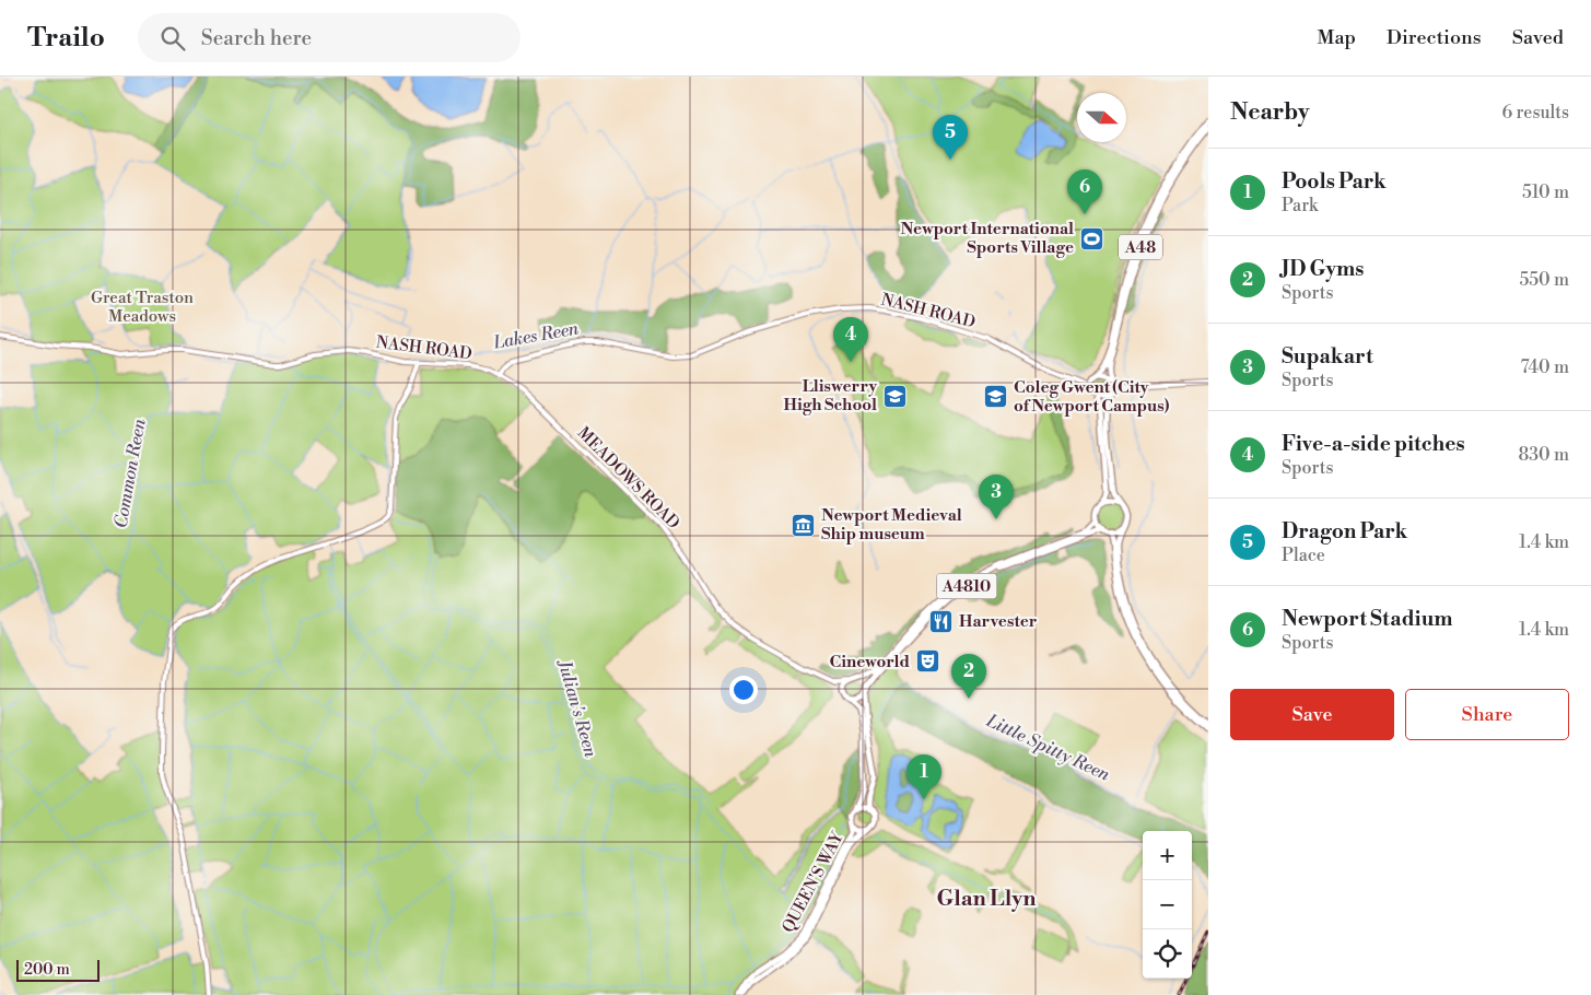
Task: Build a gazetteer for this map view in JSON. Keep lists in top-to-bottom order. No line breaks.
{"streets":{"main road":["A48","A4810","QUEEN'S WAY"],"street":["NASH ROAD","MEADOWS ROAD"]},"crossings":[["A48","NASH ROAD"],["A48","A4810"],["NASH ROAD","MEADOWS ROAD"],["MEADOWS ROAD","A4810"],["MEADOWS ROAD","QUEEN'S WAY"],["A4810","QUEEN'S WAY"]],"districts":["Glan Llyn"],"water":["Lakes Reen","Common Reen","Julian's Reen","Little Spitty Reen"],"parks":["Great Traston Meadows"],"places":{"sports":["Newport International Sports Village"],"school or university":["Lliswerry High School","Coleg Gwent (City of Newport Campus)"],"museum":["Newport Medieval Ship museum"],"restaurant":["Harvester"],"theatre":["Cineworld"]},"scale_bar":"200 m","north":"right","page":{"header":"Trailo","search":"Search here","nav":["Map","Directions","Saved"],"heading":["Nearby","6 results"],"pins":["5","6","4","3","2","1"],"list":[{"mark":"1","name":"Pools Park","note":"Park","value":"510 m"},{"mark":"2","name":"JD Gyms","note":"Sports","value":"550 m"},{"mark":"3","name":"Supakart","note":"Sports","value":"740 m"},{"mark":"4","name":"Five-a-side pitches","note":"Sports","value":"830 m"},{"mark":"5","name":"Dragon Park","note":"Place","value":"1.4 km"},{"mark":"6","name":"Newport Stadium","note":"Sports","value":"1.4 km"}],"buttons":["Save","Share"],"map_buttons":["+","−"],"scale":"200 m"}}
